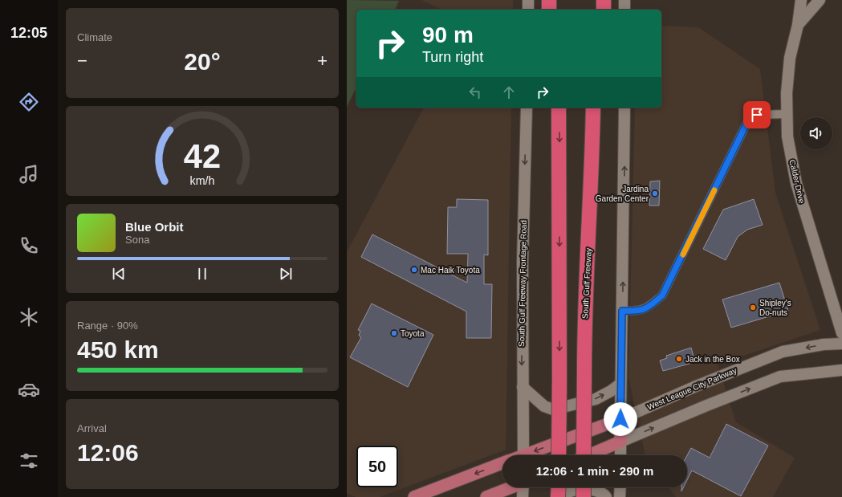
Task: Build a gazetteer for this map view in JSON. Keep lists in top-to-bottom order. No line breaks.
{"streets":{"highway":["South Gulf Freeway"],"main road":["Calder Drive","South Gulf Freeway Frontage Road","West League City Parkway"]},"places":["Jardina Garden Center","Mac Haik Toyota","Shipley's Do-nuts","Toyota","Jack in the Box"],"page":{"tabs":"12:05","tile":["Climate",["Range · 90%","450 km"],["Arrival","12:06"]],"turn":["90 m","Turn right"],"heat":["−","20°","+"],"song":["Blue Orbit","Sona"],"limit":"50","trip":"12:06 · 1 min · 290 m","gauge":["42","km/h"]}}
